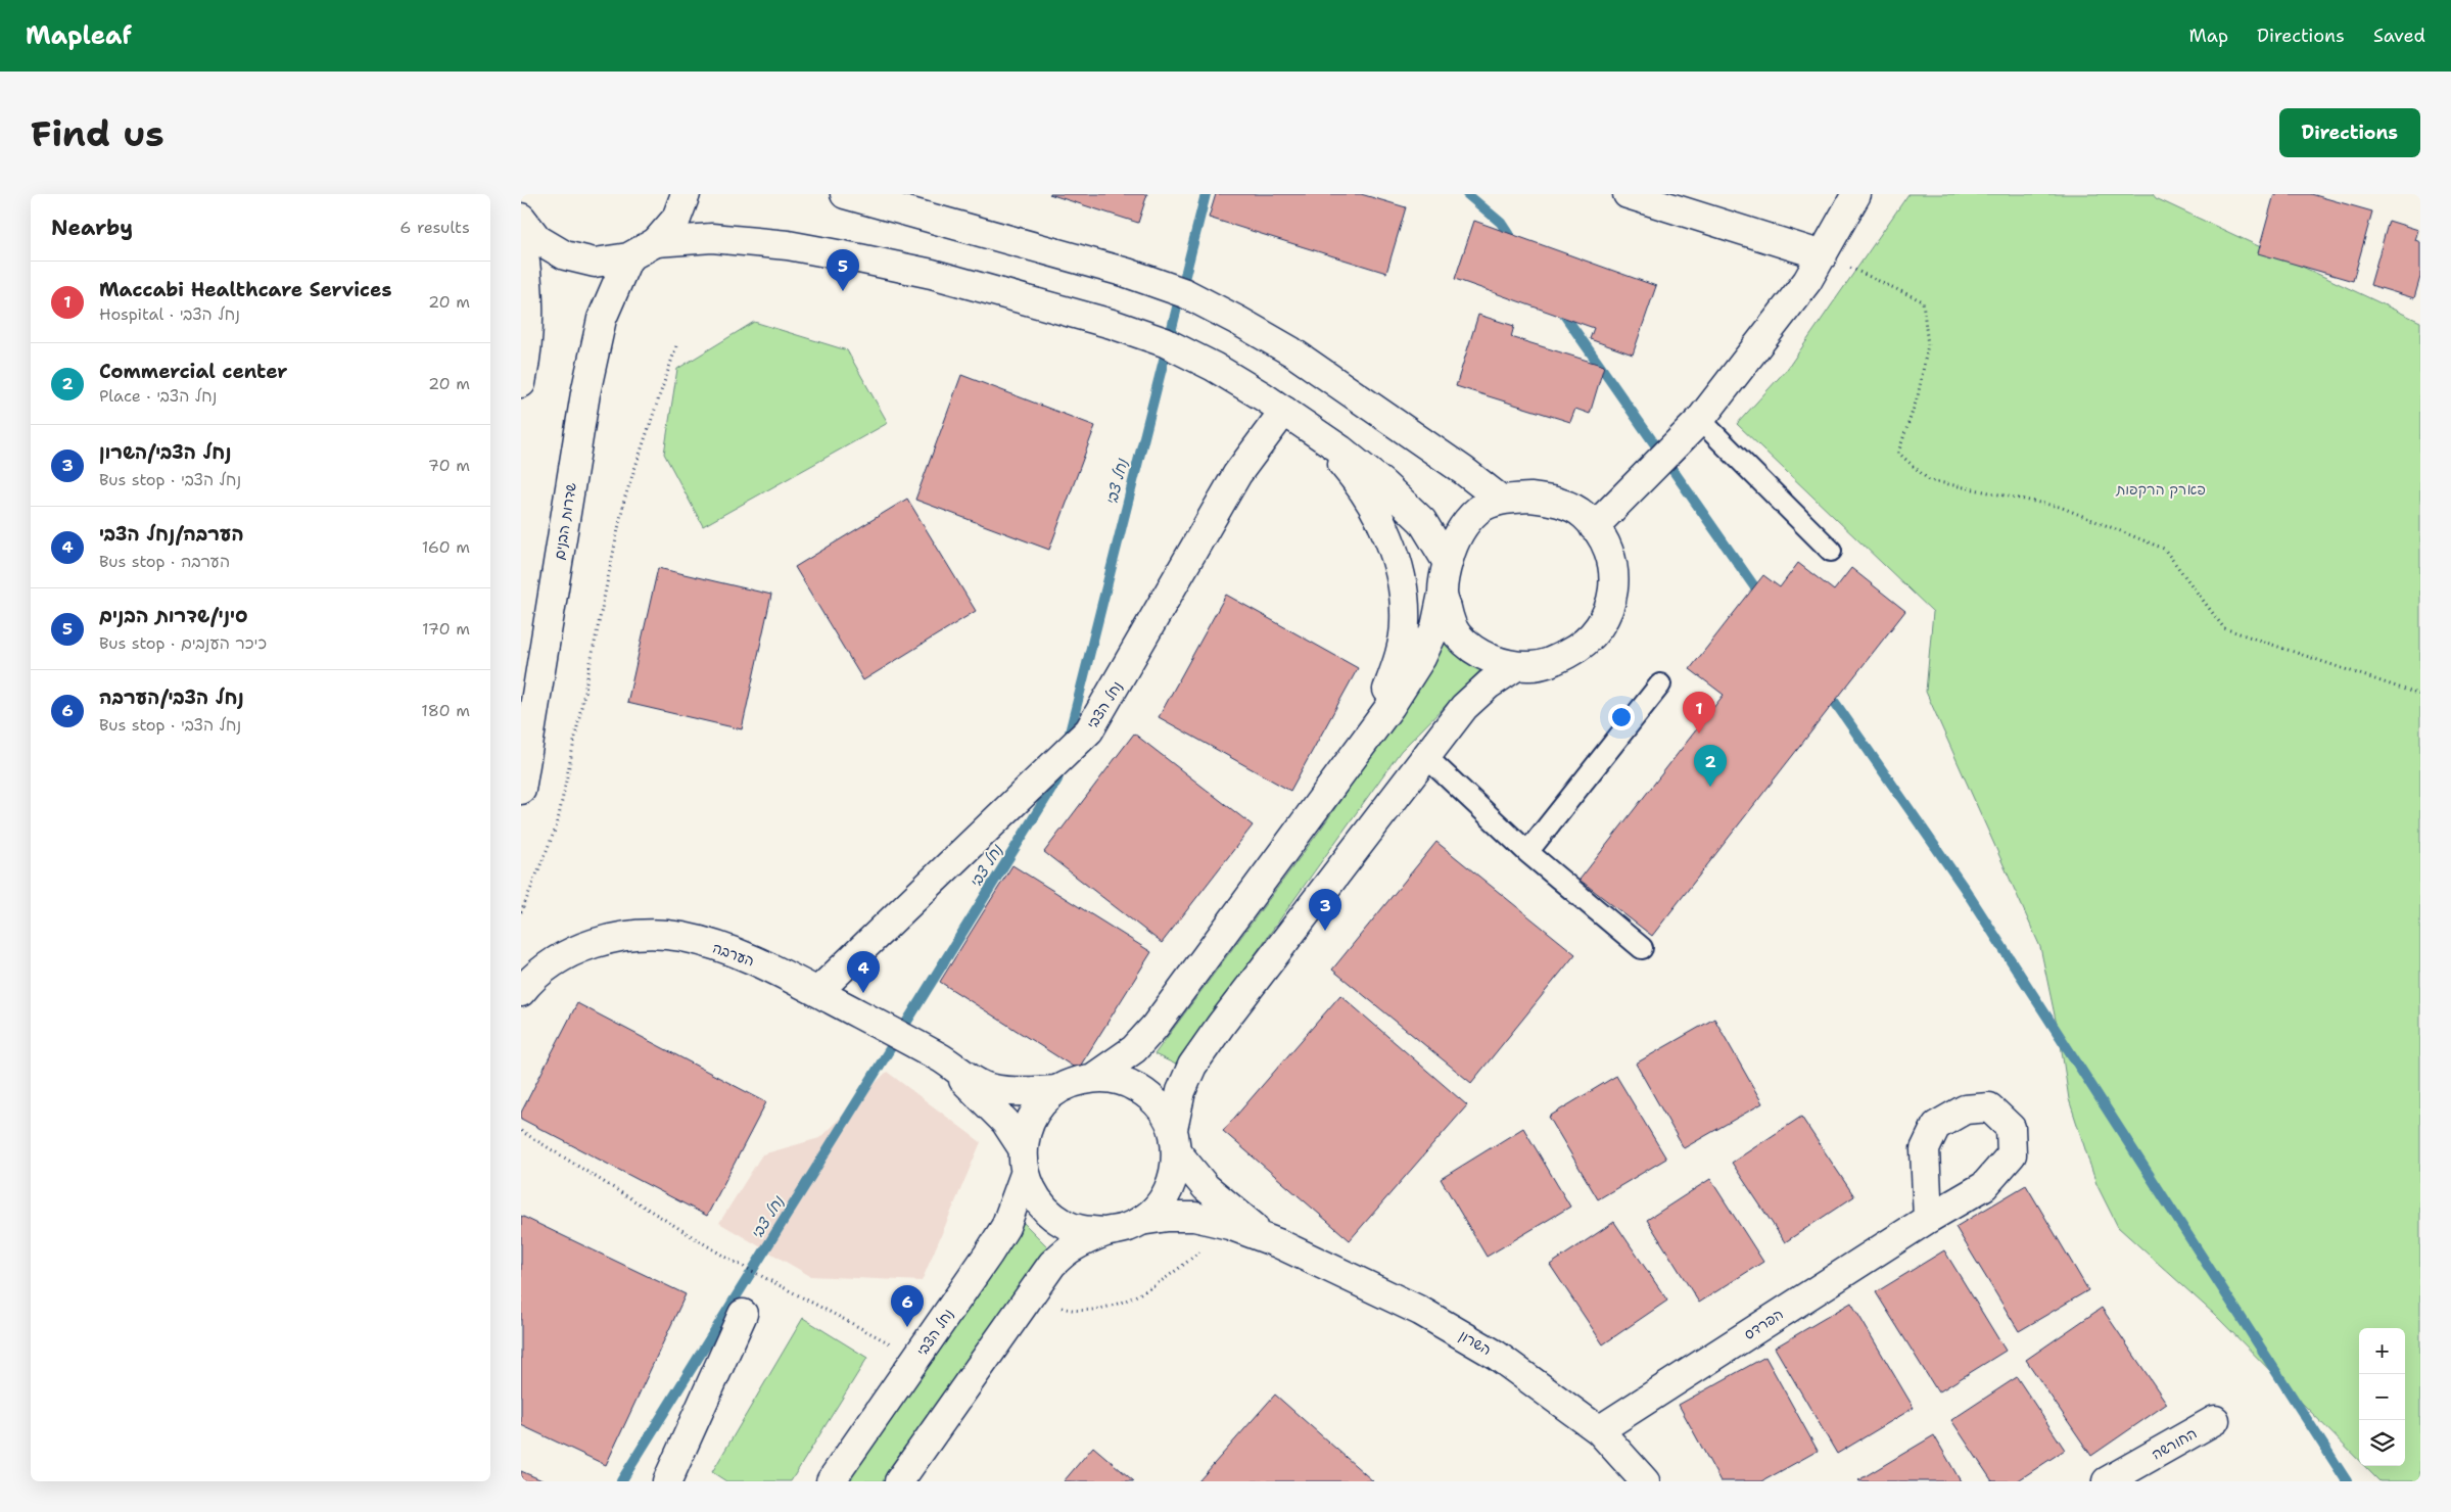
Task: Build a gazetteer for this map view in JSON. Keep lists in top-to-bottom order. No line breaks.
{"streets":{"street":["שדרות הבנים","נחל הצבי","הערבה","הפרדס","השרון","החורשה"]},"crossings":[["נחל הצבי","הערבה"],["נחל הצבי","השרון"],["הערבה","השרון"],["הפרדס","השרון"]],"water":["נחל צבי"],"parks":["פארק הרקפות"],"page":{"header":"Mapleaf","nav":["Map","Directions","Saved"],"buttons":"Directions","title":"Find us","heading":["Nearby","6 results"],"pins":["5","1","2","3","4","6"],"list":[{"mark":"1","name":"Maccabi Healthcare Services","note":"Hospital · נחל הצבי","value":"20 m"},{"mark":"2","name":"Commercial center","note":"Place · נחל הצבי","value":"20 m"},{"mark":"3","name":"נחל הצבי/השרון","note":"Bus stop · נחל הצבי","value":"70 m"},{"mark":"4","name":"הערבה/נחל הצבי","note":"Bus stop · הערבה","value":"160 m"},{"mark":"5","name":"סיני/שדרות הבנים","note":"Bus stop · כיכר הענבים","value":"170 m"},{"mark":"6","name":"נחל הצבי/הערבה","note":"Bus stop · נחל הצבי","value":"180 m"}],"map_buttons":["+","−"]}}
